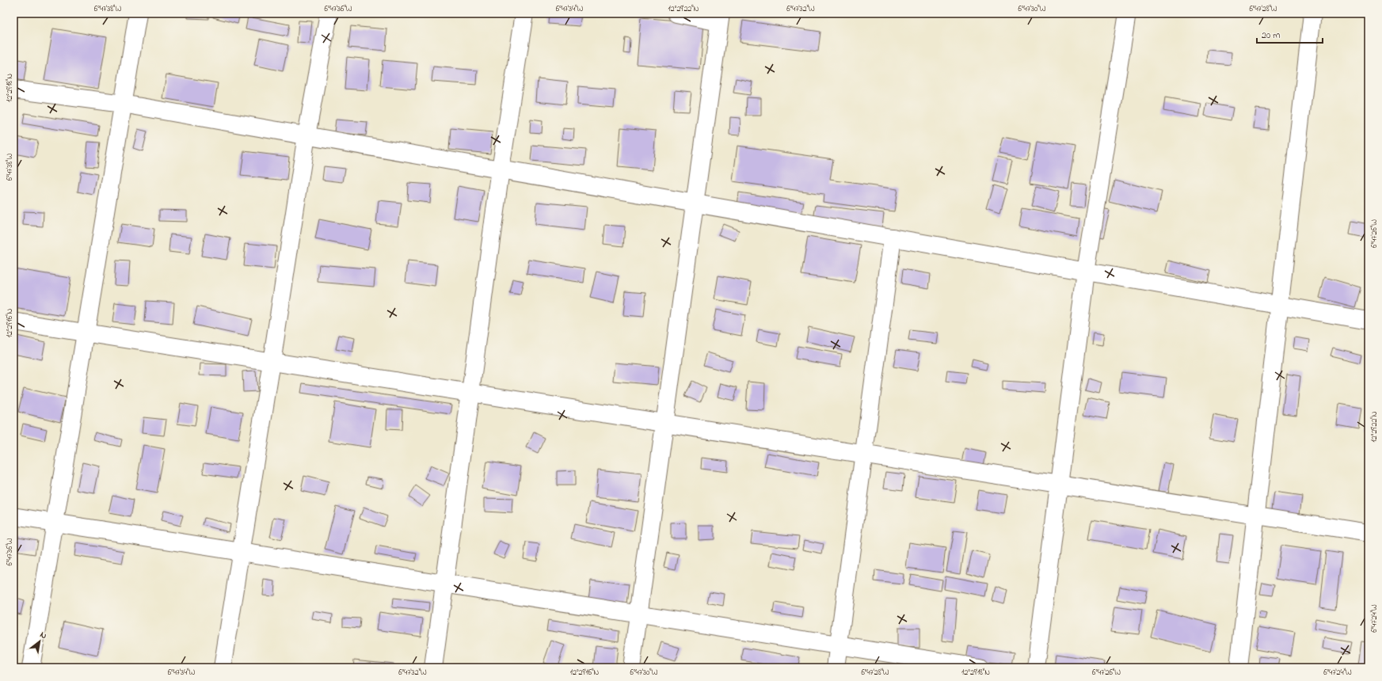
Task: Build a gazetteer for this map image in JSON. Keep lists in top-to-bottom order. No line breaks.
{"scale_bar":"20 m","north":"top right","coordinates":["6°47'38\"W","6°47'36\"W","6°47'34\"W","12°29'22\"N","6°47'32\"W","6°47'30\"W","6°47'28\"W","12°29'18\"N","6°47'26\"W","12°29'16\"N","6°47'24\"W"]}
